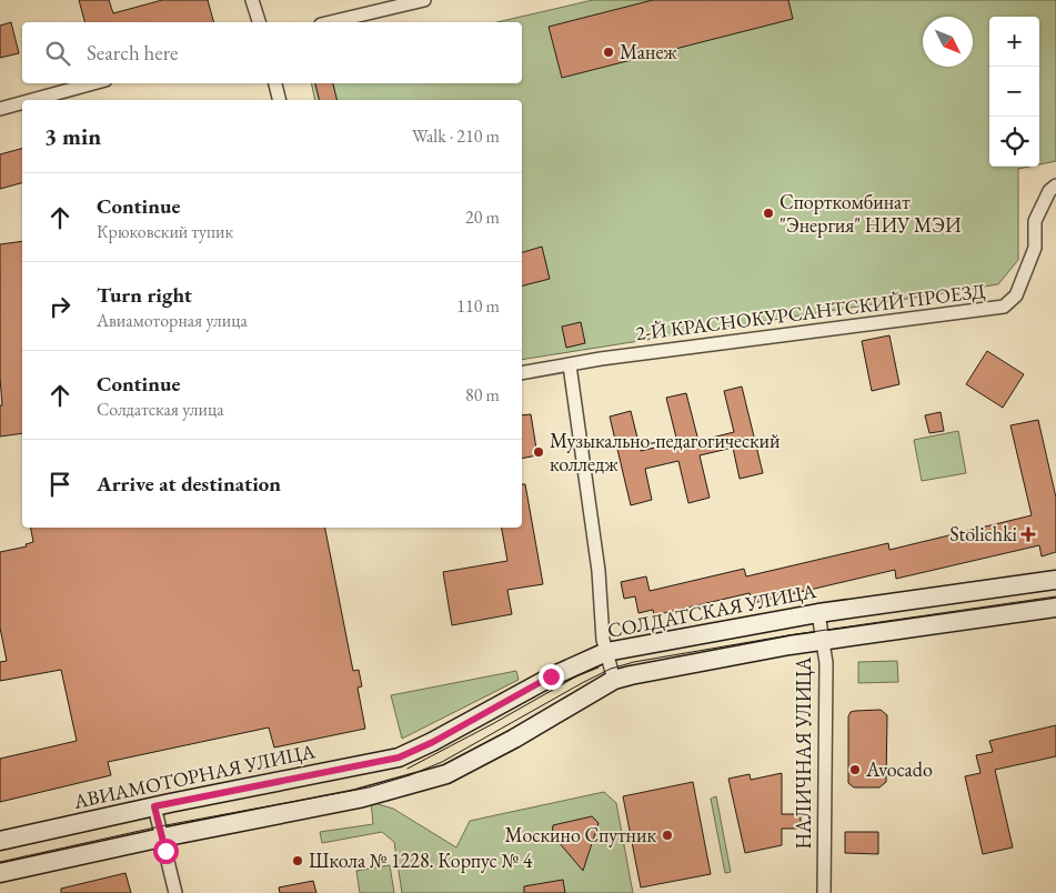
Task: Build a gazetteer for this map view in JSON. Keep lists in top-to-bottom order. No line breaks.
{"streets":{"main road":["СОЛДАТСКАЯ УЛИЦА","АВИАМОТОРНАЯ УЛИЦА"],"street":["2-Й КРАСНОКУРСАНТСКИЙ ПРОЕЗД","НАЛИЧНАЯ УЛИЦА"]},"crossings":[["СОЛДАТСКАЯ УЛИЦА","НАЛИЧНАЯ УЛИЦА"],["СОЛДАТСКАЯ УЛИЦА","АВИАМОТОРНАЯ УЛИЦА"]],"places":{"other":["Манеж","Спорткомбинат \"Энергия\" НИУ МЭИ","Музыкально-педагогический колледж","Avocado","Москино Спутник","Школа № 1228. Корпус № 4"],"health":["Stolichki"]},"north":"bottom right","page":{"map_buttons":["+","−"],"search":"Search here","heading":["3 min","Walk · 210 m"],"list":[["Continue","Крюковский тупик","20 m"],["Turn right","Авиамоторная улица","110 m"],["Continue","Солдатская улица","80 m"],"Arrive at destination"]}}
